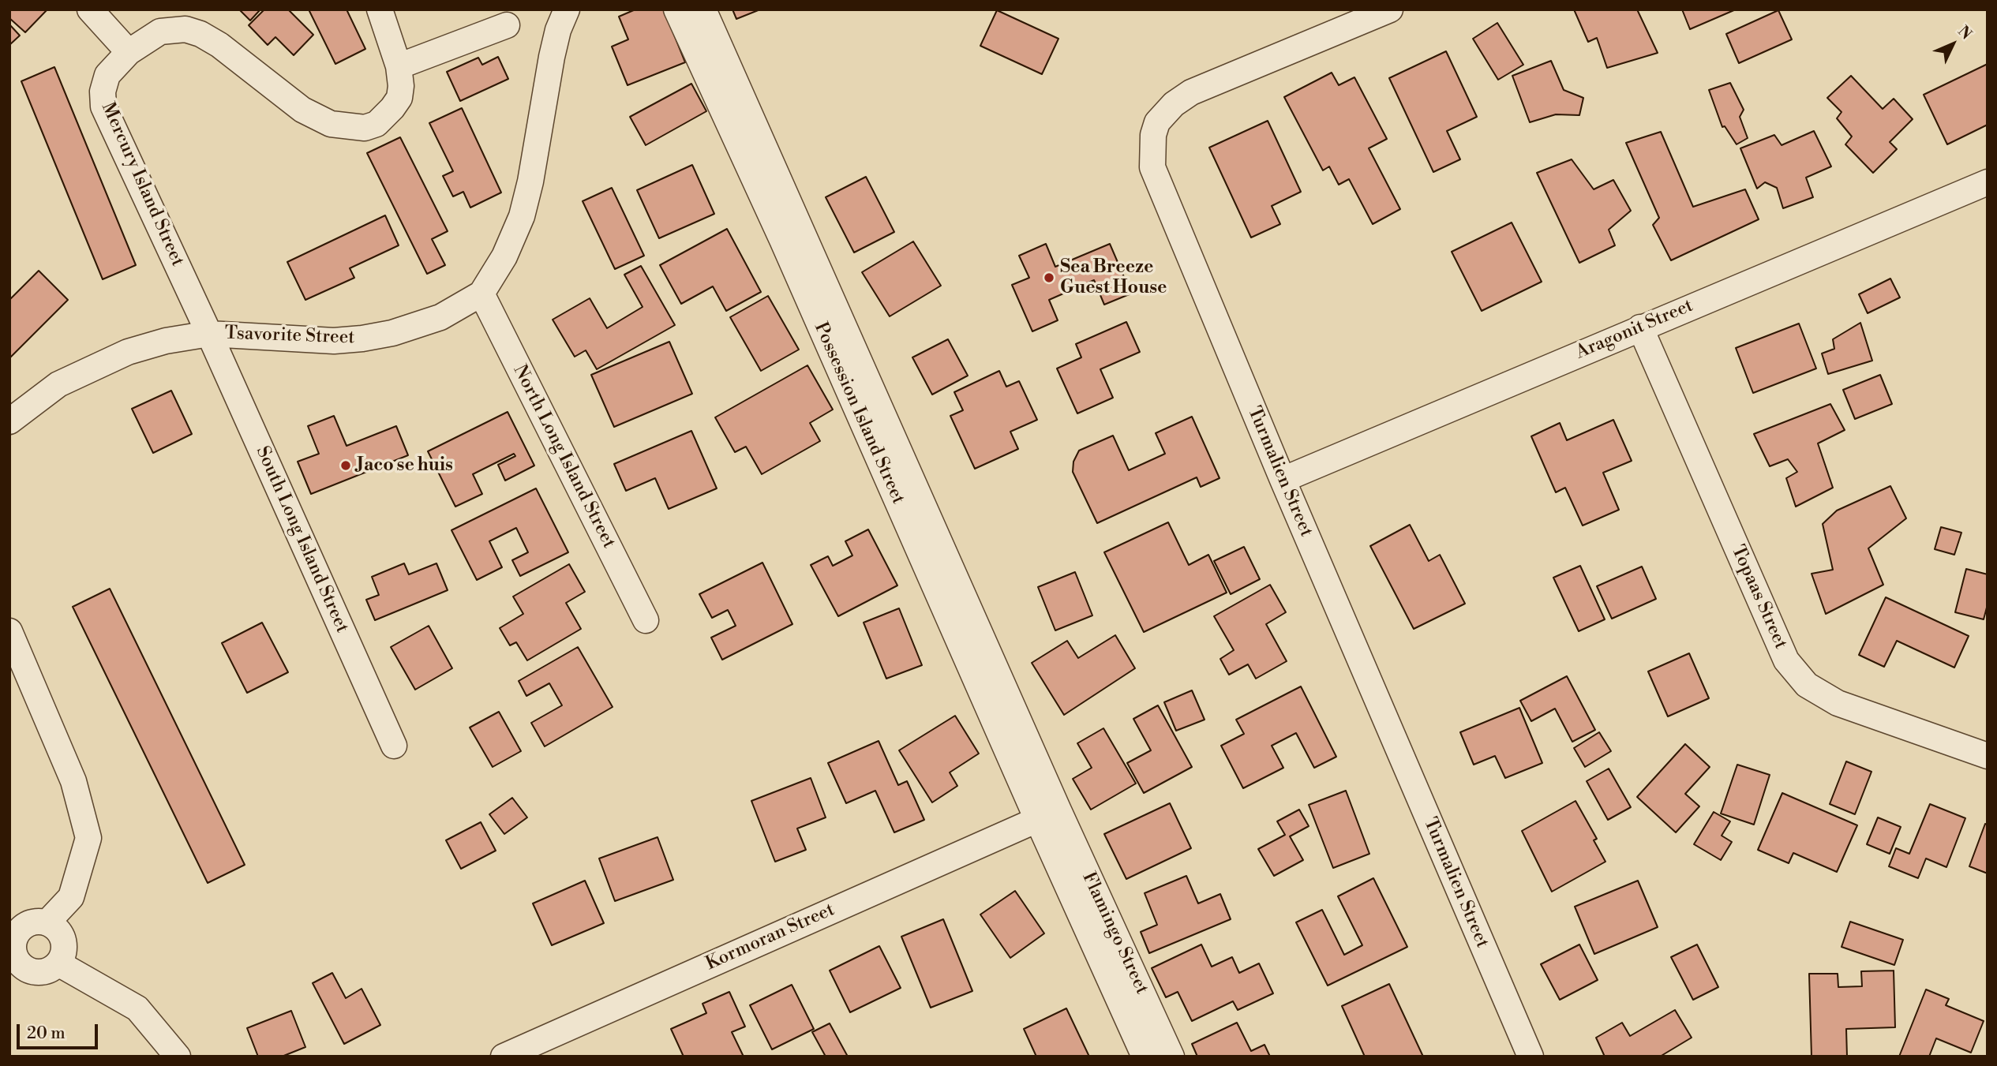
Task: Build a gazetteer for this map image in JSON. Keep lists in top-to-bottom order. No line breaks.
{"streets":{"street":["Mercury Island Street","Aragonit Street","Tsavorite Street","Possession Island Street","North Long Island Street","Turmalien Street","South Long Island Street","Topaas Street","Flamingo Street","Kormoran Street"]},"crossings":[["Mercury Island Street","Tsavorite Street"],["Mercury Island Street","South Long Island Street"],["Aragonit Street","Turmalien Street"],["Aragonit Street","Topaas Street"],["Tsavorite Street","North Long Island Street"],["Tsavorite Street","South Long Island Street"],["Possession Island Street","Flamingo Street"],["Possession Island Street","Kormoran Street"],["Flamingo Street","Kormoran Street"]],"places":["Sea Breeze Guest House","Jaco se huis"],"scale_bar":"20 m","north":"top right"}
